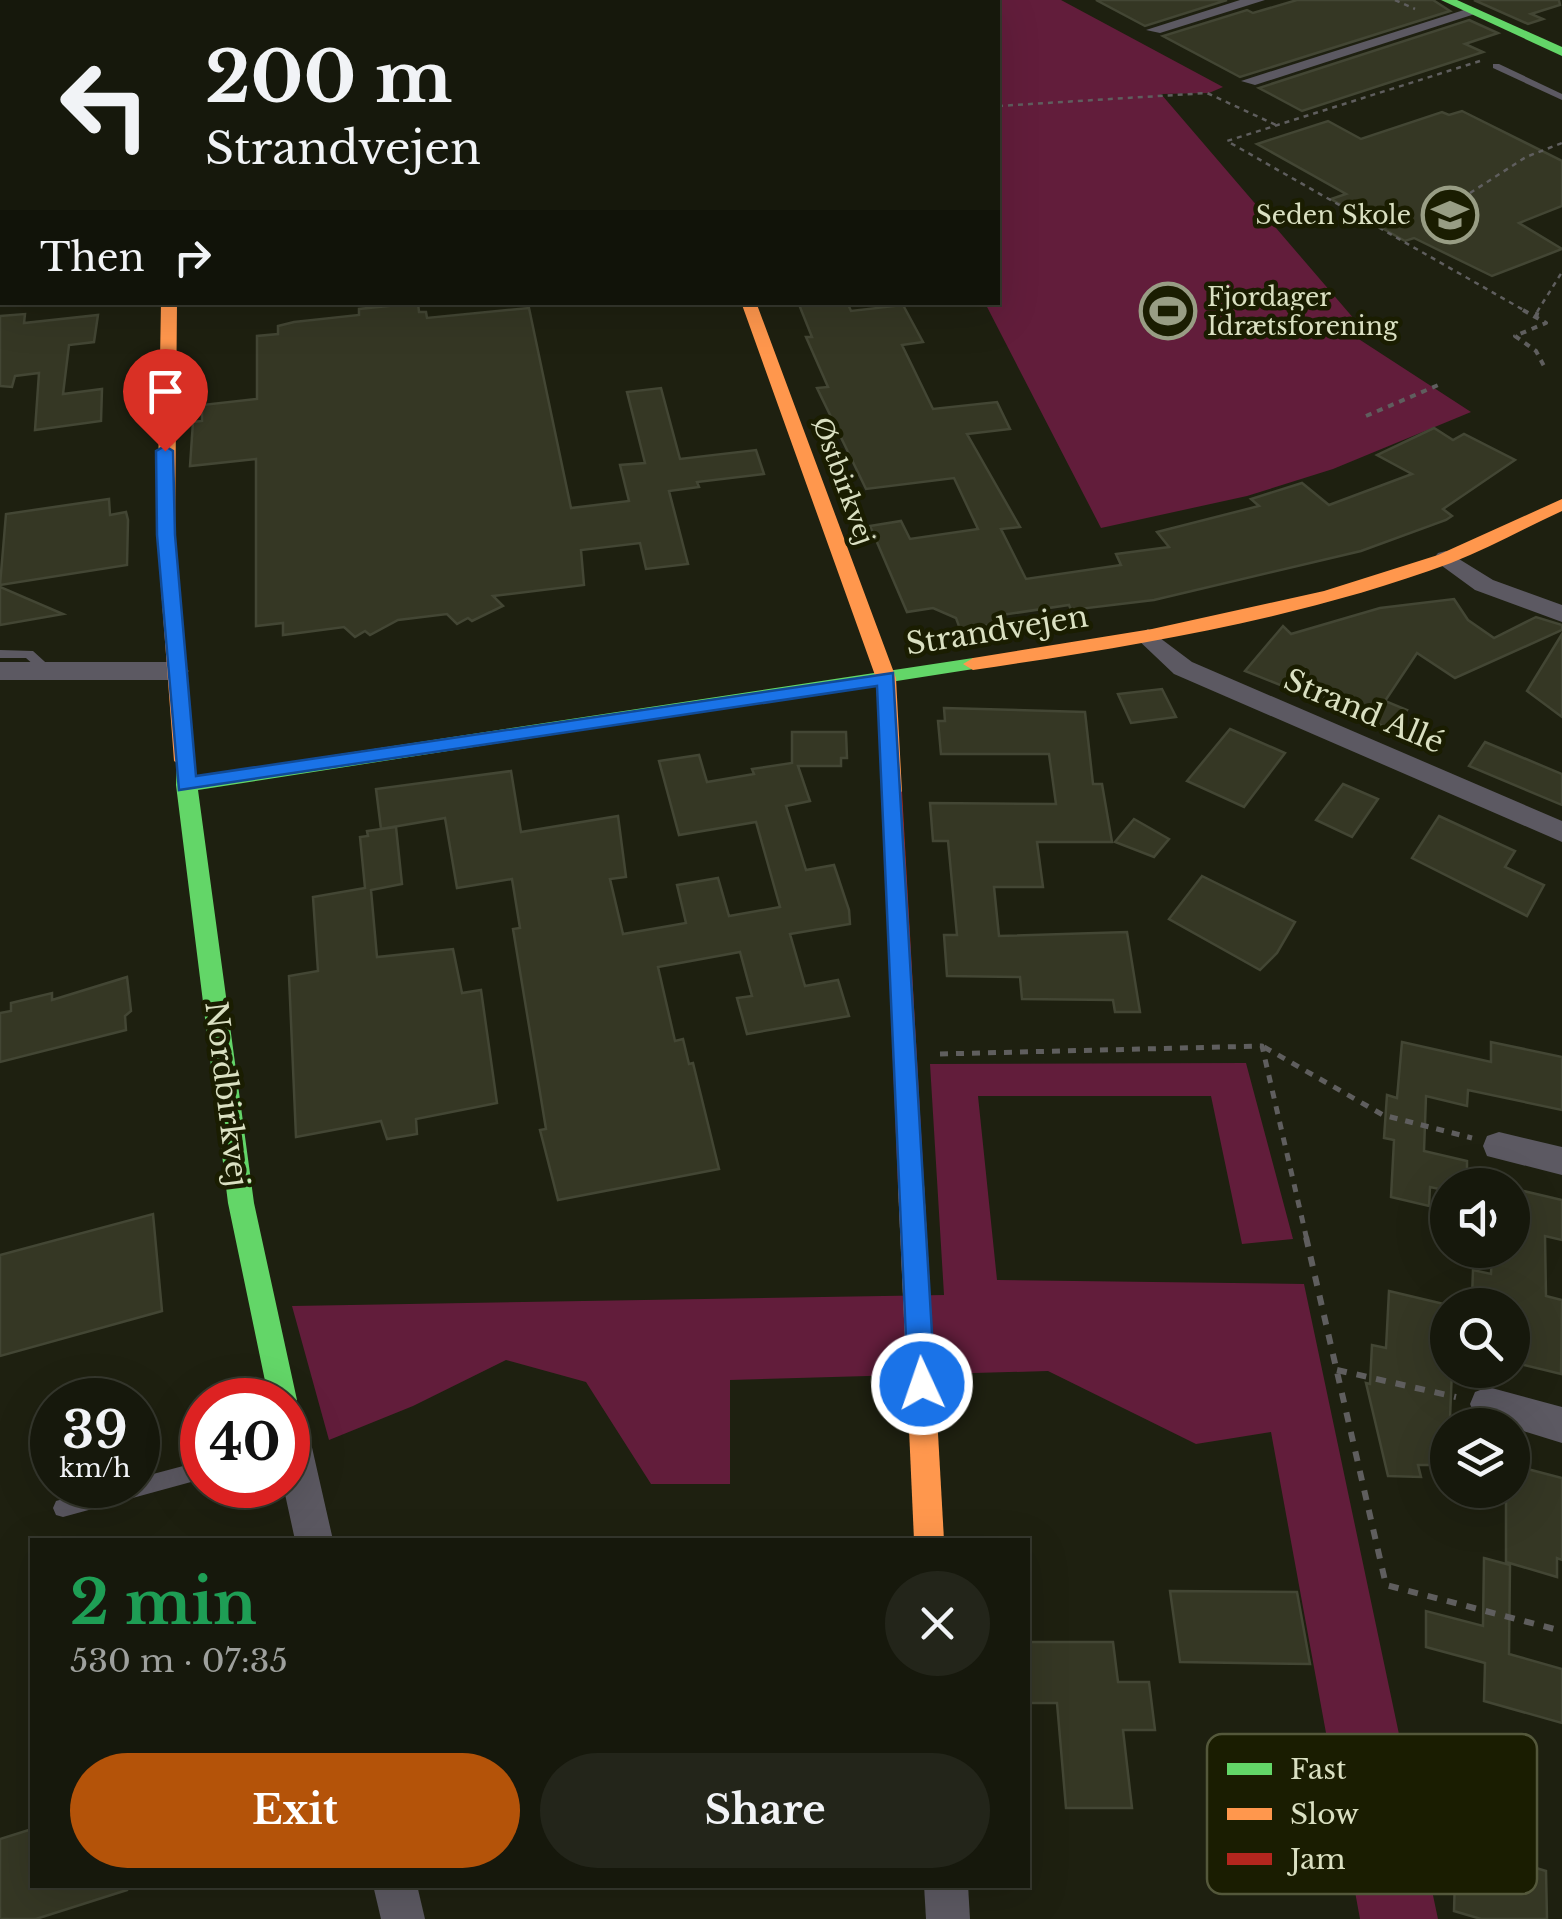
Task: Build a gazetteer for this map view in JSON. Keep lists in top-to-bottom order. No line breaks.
{"streets":{"street":["Østbirkvej","Strandvejen","Strand Allé","Nordbirkvej"]},"crossings":[["Østbirkvej","Strandvejen"],["Strandvejen","Strand Allé"],["Strandvejen","Nordbirkvej"]],"places":{"school or university":["Seden Skole"],"sports":["Fjordager Idrætsforening"]},"legend":["Fast","Slow","Jam"],"page":{"turn":["200 m","Strandvejen"],"then":"Then","speed":"39 km/h","limit":"40","heading":["2 min","530 m · 07:35"],"buttons":["Exit","Share"]}}
